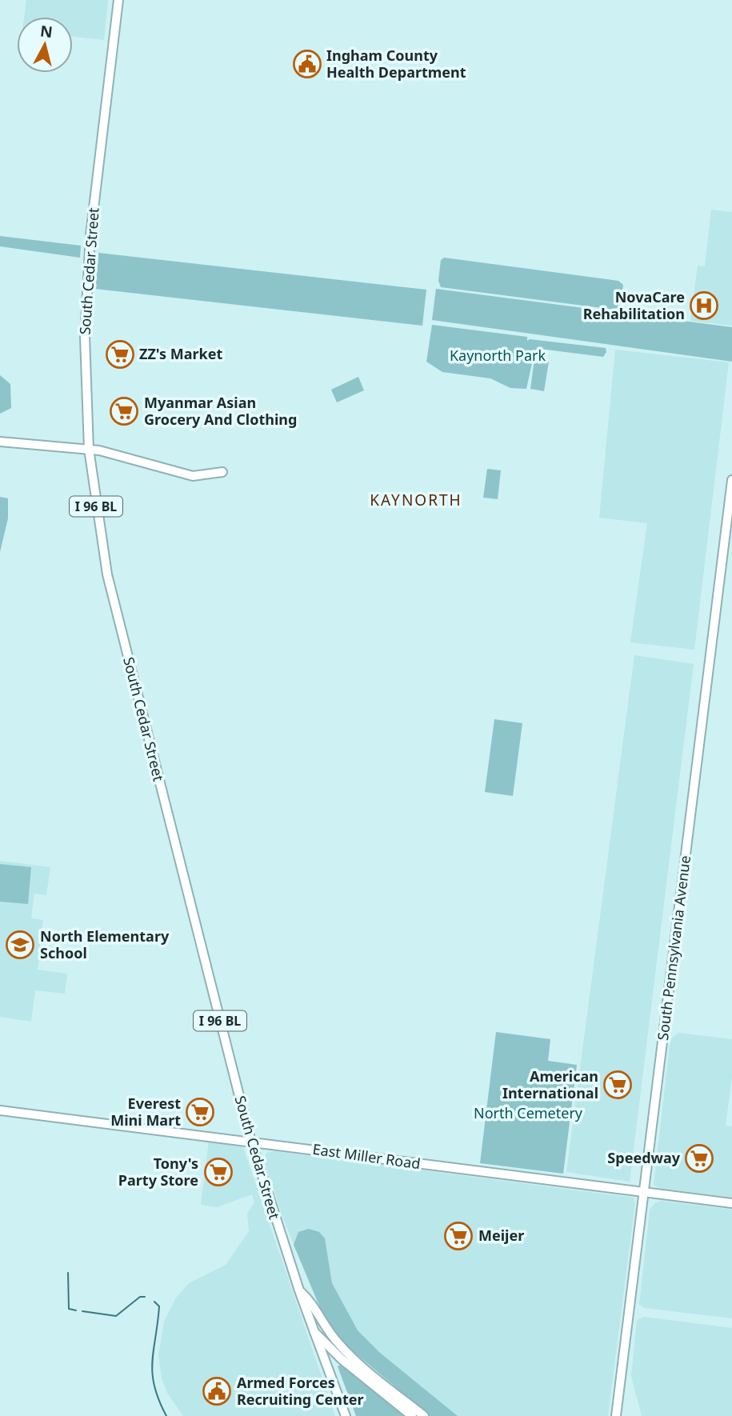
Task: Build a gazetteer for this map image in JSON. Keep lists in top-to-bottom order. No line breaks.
{"streets":{"main road":["South Cedar Street","I 96 BL","South Pennsylvania Avenue","East Miller Road"]},"crossings":[["South Cedar Street","I 96 BL"],["South Cedar Street","East Miller Road"],["South Pennsylvania Avenue","East Miller Road"]],"districts":["KAYNORTH"],"parks":["Kaynorth Park","North Cemetery"],"places":{"public building":["Ingham County Health Department","Armed Forces Recruiting Center"],"hospital":["NovaCare Rehabilitation"],"supermarket":["ZZ's Market","Myanmar Asian Grocery And Clothing","American International","Everest Mini Mart","Speedway","Tony's Party Store","Meijer"],"school or university":["North Elementary School"]},"north":"top"}
